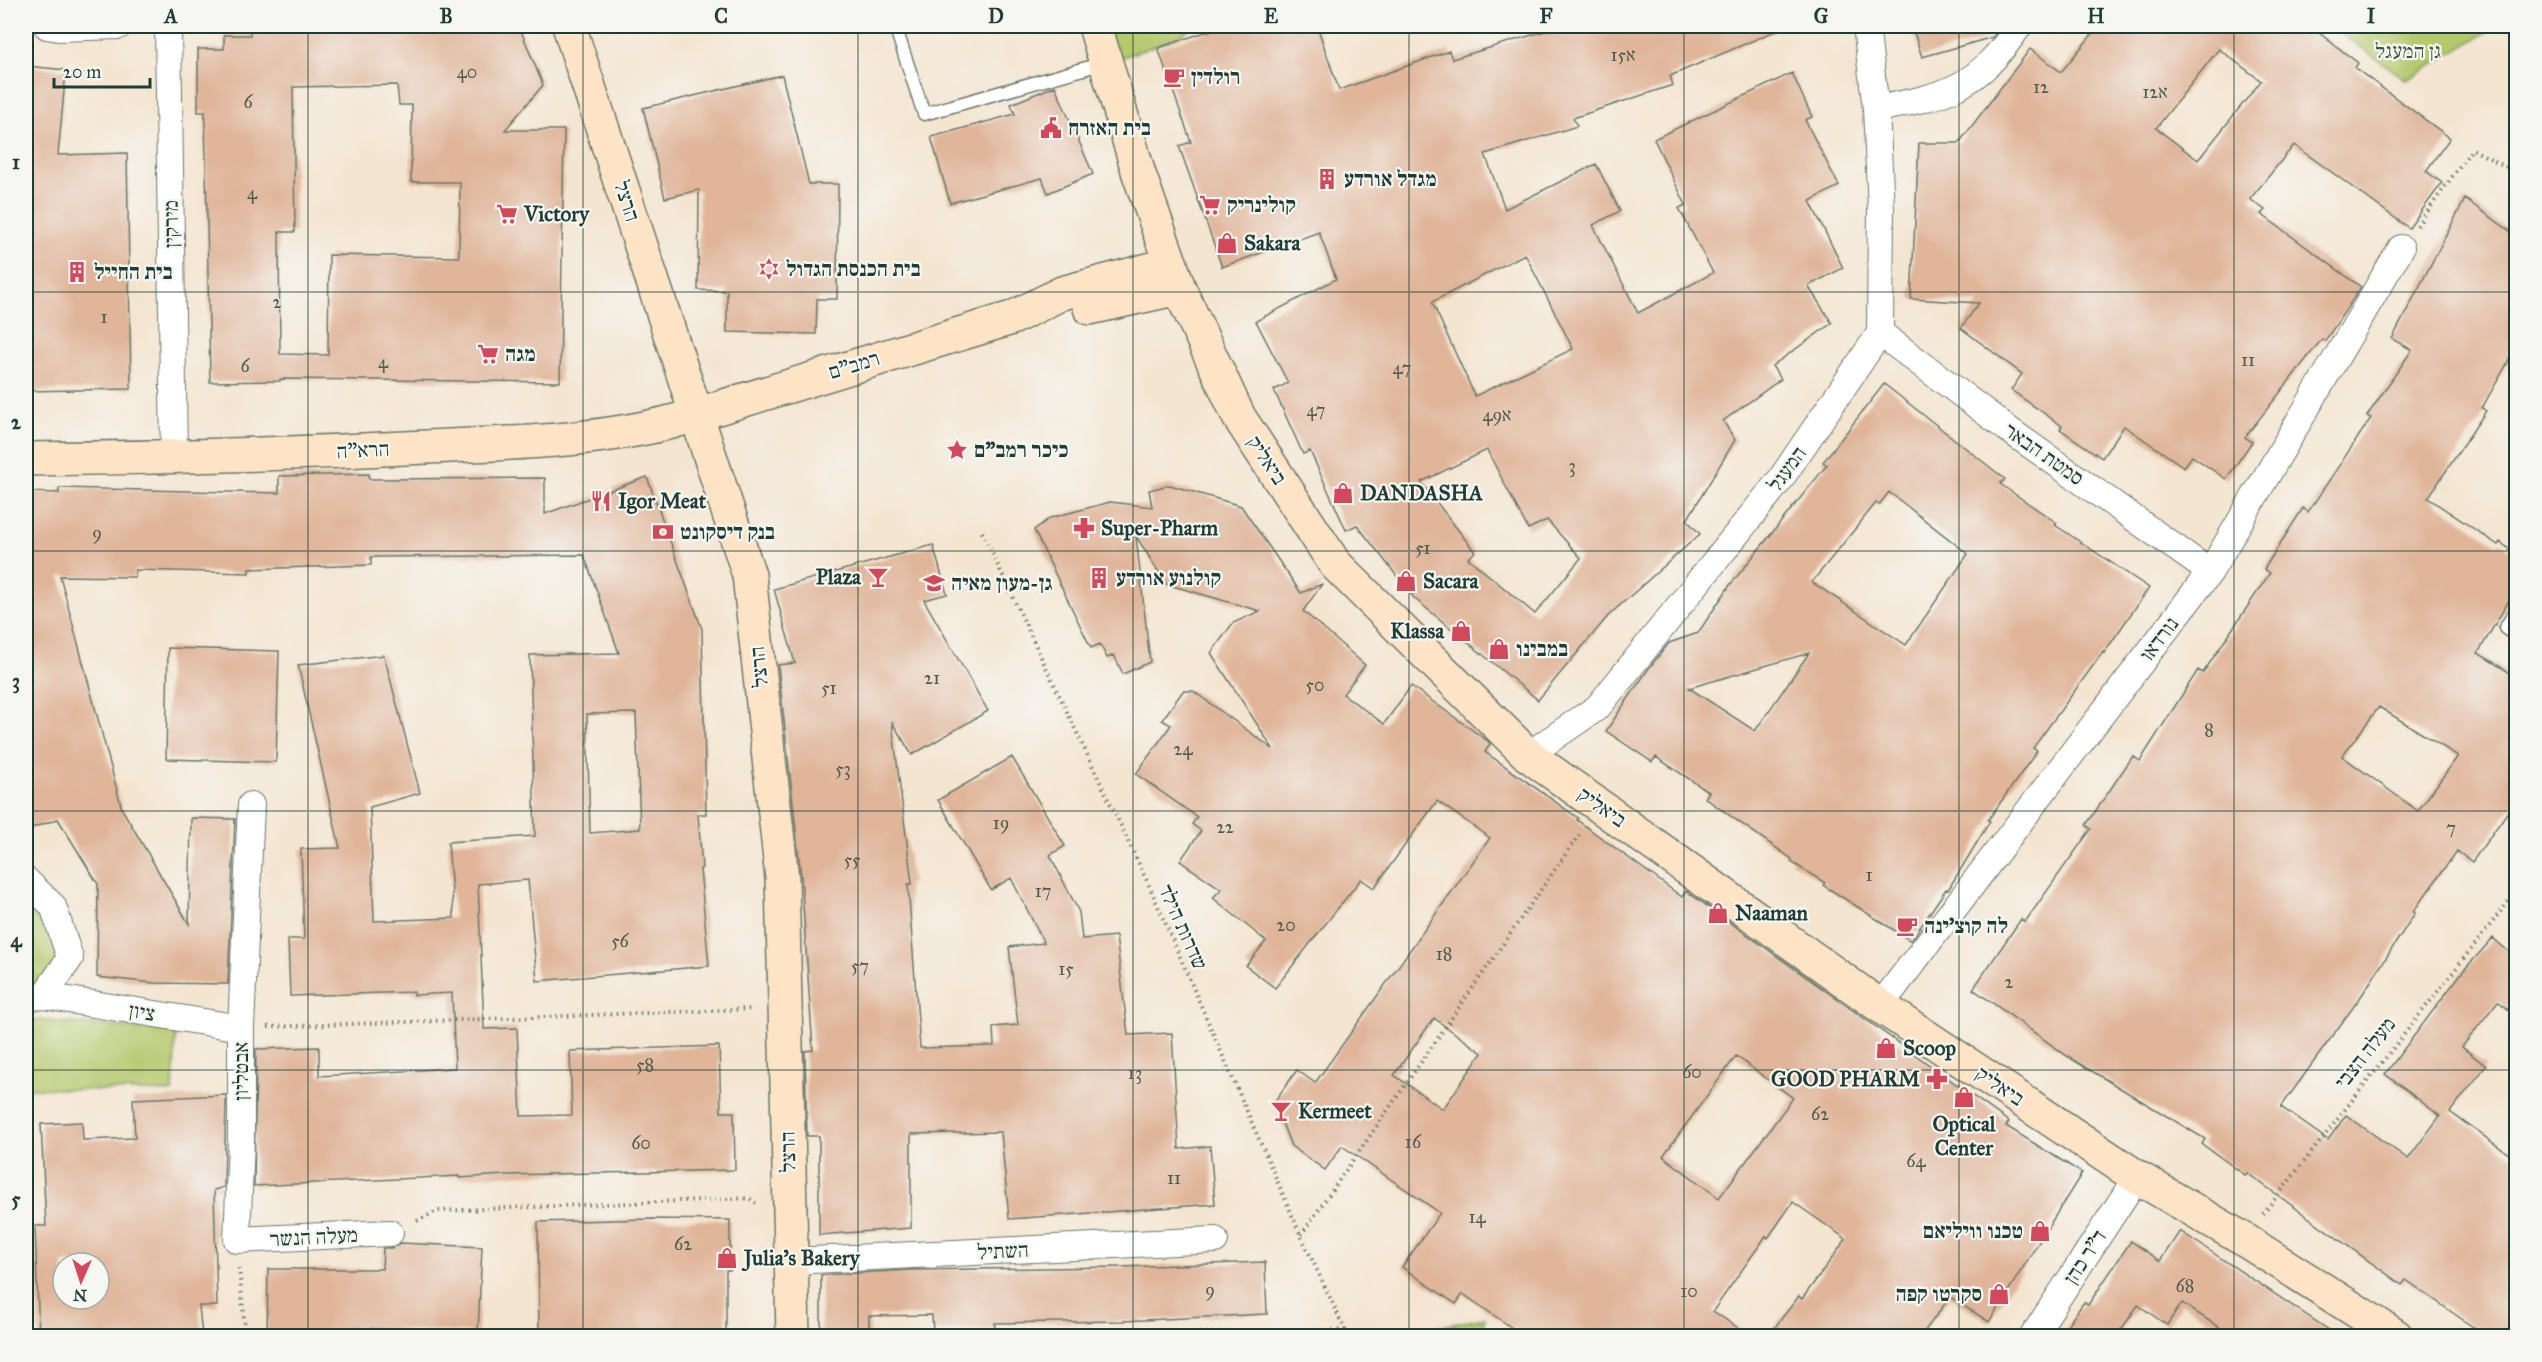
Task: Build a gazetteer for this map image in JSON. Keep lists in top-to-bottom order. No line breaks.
{"streets":{"street":["הרצל","מירקין","רמב\"ם","הרא\"ה","סמטת הבאר","ביאליק","המעגל","נורדאו","ציון","אבטליון","מעלה הנשר","השתיל","ד\"ר כהן"],"path":["שדרות הילד","מעלה הצבי"]},"crossings":[["הרצל","רמב\"ם"],["הרצל","הרא\"ה"],["הרצל","השתיל"],["מירקין","הרא\"ה"],["רמב\"ם","הרא\"ה"],["רמב\"ם","ביאליק"],["סמטת הבאר","המעגל"],["סמטת הבאר","נורדאו"],["ביאליק","המעגל"],["ביאליק","נורדאו"],["ביאליק","מעלה הצבי"],["ביאליק","ד\"ר כהן"],["ציון","אבטליון"],["אבטליון","מעלה הנשר"]],"parks":["גן המעגל"],"places":{"cafe":["רולדין","לה קוצ'ינה"],"public building":["בית האזרח"],"building":["מגדל אורדע","בית החייל","קולנוע אורדע"],"supermarket":["קולינריק","Victory","מגה"],"shop":["Sakara","DANDASHA","Sacara","Klassa","במבינו","Naaman","Scoop","Optical Center","טכנו וויליאם","Julia's Bakery","סקרטו קפה"],"synagogue":["בית הכנסת הגדול"],"place":["כיכר רמב\"ם"],"restaurant":["Igor Meat"],"pharmacy":["Super-Pharm","GOOD PHARM"],"bank":["בנק דיסקונט"],"bar":["Plaza","Kermeet"],"school or university":["גן-מעון מאיה"]},"house_numbers":["15א","40","12","12א","6","4","2","1","11","4","6","47","47","49א","3","9","51","21","50","51","8","24","53","19","22","7","55","1","17","20","56","18","57","15","2","58","60","13","62","16","60","64","11","14","62","68","9","10"],"scale_bar":"20 m","north":"bottom","grid":{"columns":["A","B","C","D","E","F","G","H","I"],"rows":["1","2","3","4","5"]}}
